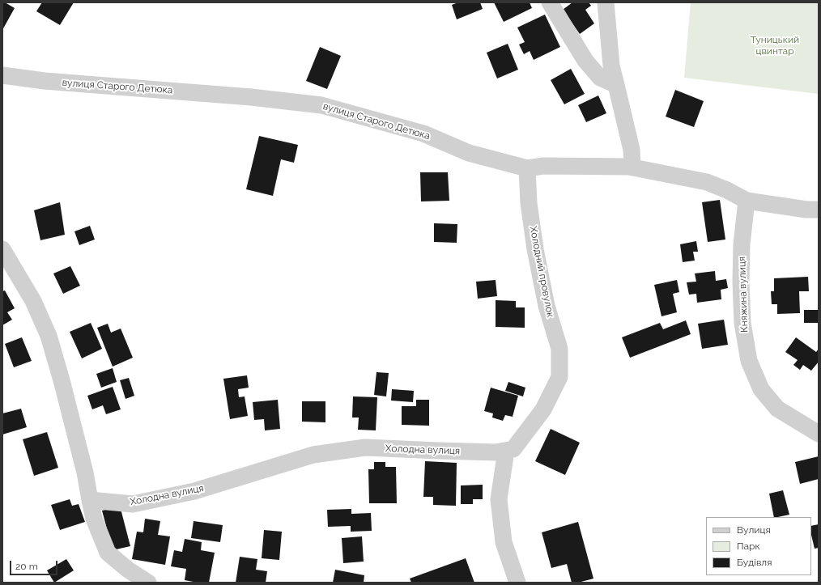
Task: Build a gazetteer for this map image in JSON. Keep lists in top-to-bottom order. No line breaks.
{"streets":{"street":["вулиця Старого Детюка","Холодний провулок","Княжина вулиця","Холодна вулиця"]},"crossings":[["вулиця Старого Детюка","Холодний провулок"],["вулиця Старого Детюка","Княжина вулиця"],["Холодний провулок","Холодна вулиця"]],"parks":["Туницький цвинтар"],"legend":["Вулиця","Парк","Будівля"],"scale_bar":"20 m"}
